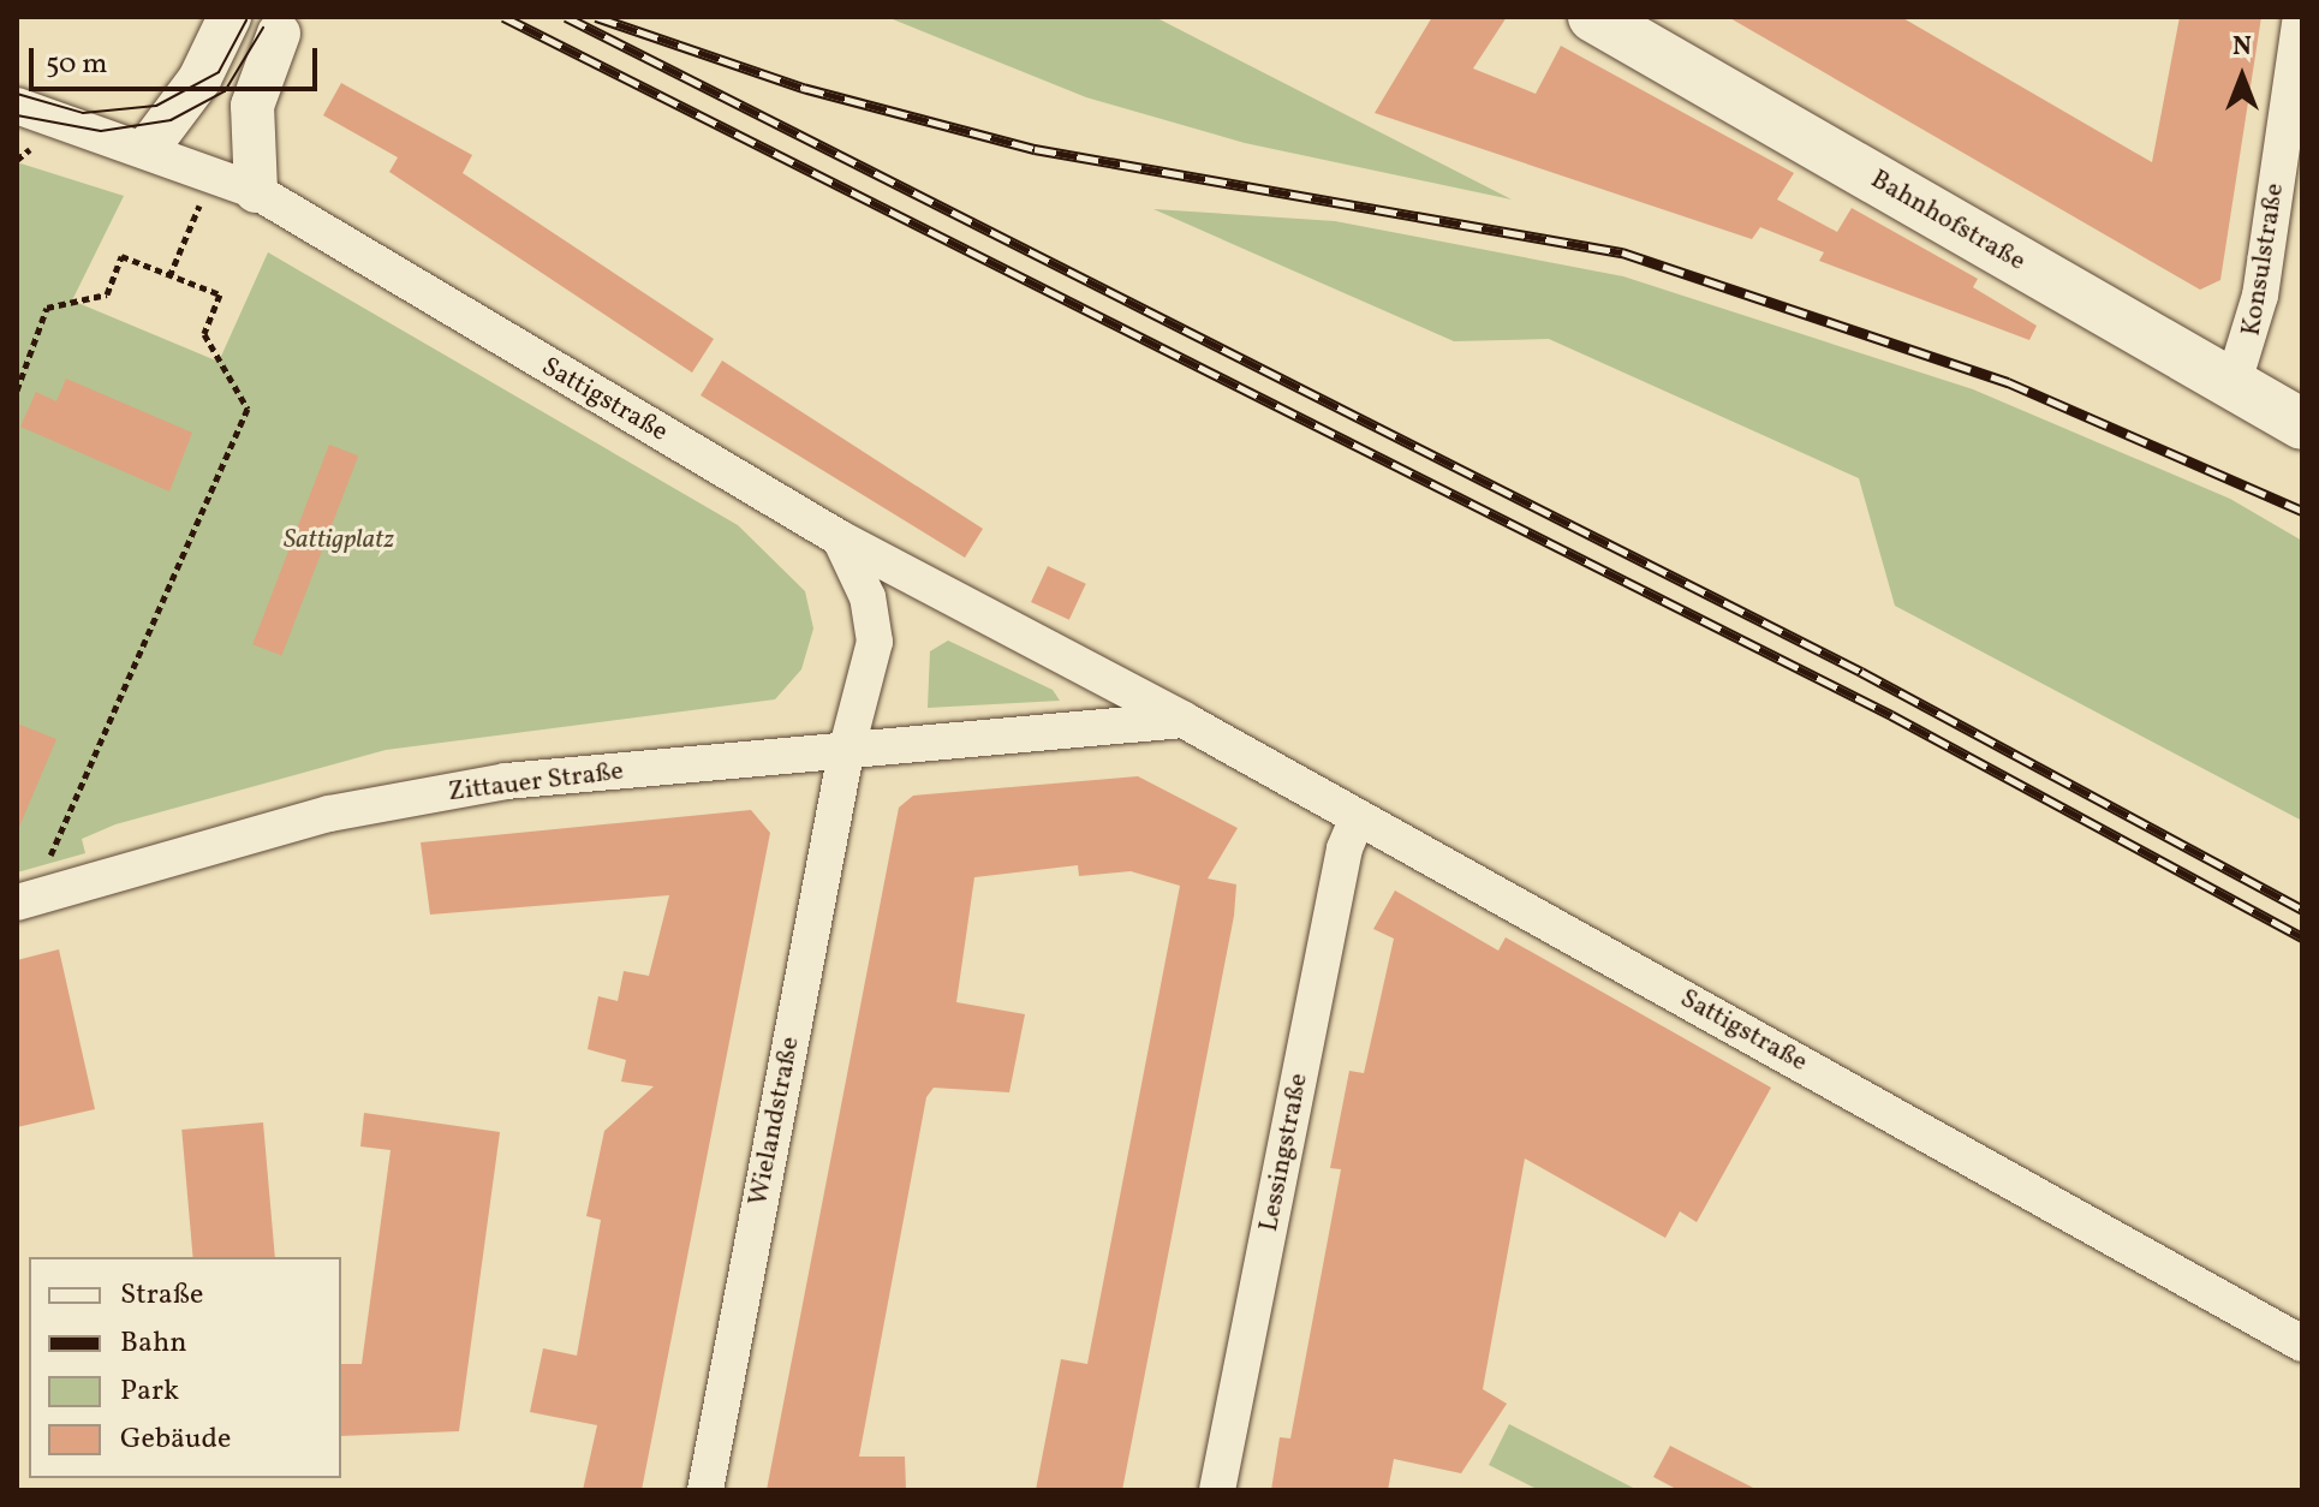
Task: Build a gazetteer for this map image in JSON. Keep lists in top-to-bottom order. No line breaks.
{"streets":{"main road":["Bahnhofstraße"],"street":["Konsulstraße","Sattigstraße","Zittauer Straße","Wielandstraße","Lessingstraße"]},"crossings":[["Bahnhofstraße","Konsulstraße"],["Sattigstraße","Lessingstraße"],["Zittauer Straße","Wielandstraße"]],"parks":["Sattigplatz"],"legend":["Straße","Bahn","Park","Gebäude"],"scale_bar":"50 m","north":"top"}
